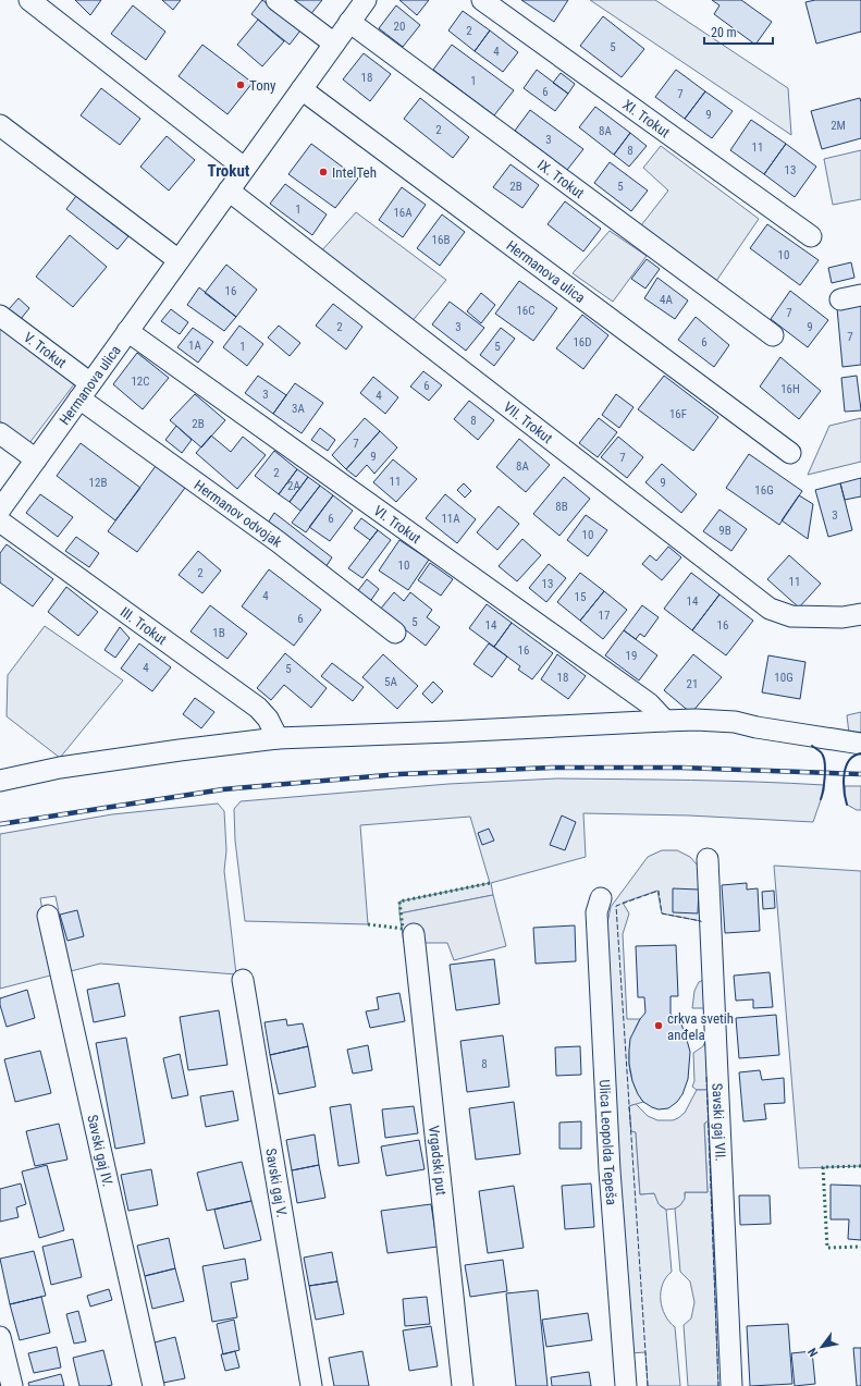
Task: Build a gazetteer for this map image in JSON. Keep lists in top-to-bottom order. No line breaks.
{"streets":{"street":["XI. Trokut","IX. Trokut","Hermanova ulica","V. Trokut","VII. Trokut","Hermanov odvojak","VI. Trokut","III. Trokut","Savski gaj VII.","Ulica Leopolda Tepeša","Savski gaj IV.","Vrgadski put","Savski gaj V."]},"crossings":[["IX. Trokut","Hermanova ulica"],["Hermanova ulica","V. Trokut"],["Hermanova ulica","VII. Trokut"],["Hermanova ulica","Hermanov odvojak"],["Hermanova ulica","VI. Trokut"],["V. Trokut","Hermanov odvojak"]],"districts":["Trokut"],"places":["Tony","IntelTeh","crkva svetih anđela"],"house_numbers":["20","2","5","4","18","1","6","7","9","2M","2","8A","3","11","8","13","2B","5","1","16A","16B","10","16","4A","16C","7","2","3","9","7","16D","6","1A","1","5","12C","6","16H","3","4","3A","16F","8","2B","7","9","7","8A","2","11","12B","9","2A","16G","8B","3","6","11A","9B","10","10","2","11","13","4","15","14","17","6","5","14","16","1B","16","19","4","5","18","10G","5A","21","8"],"scale_bar":"20 m","north":"bottom left"}
